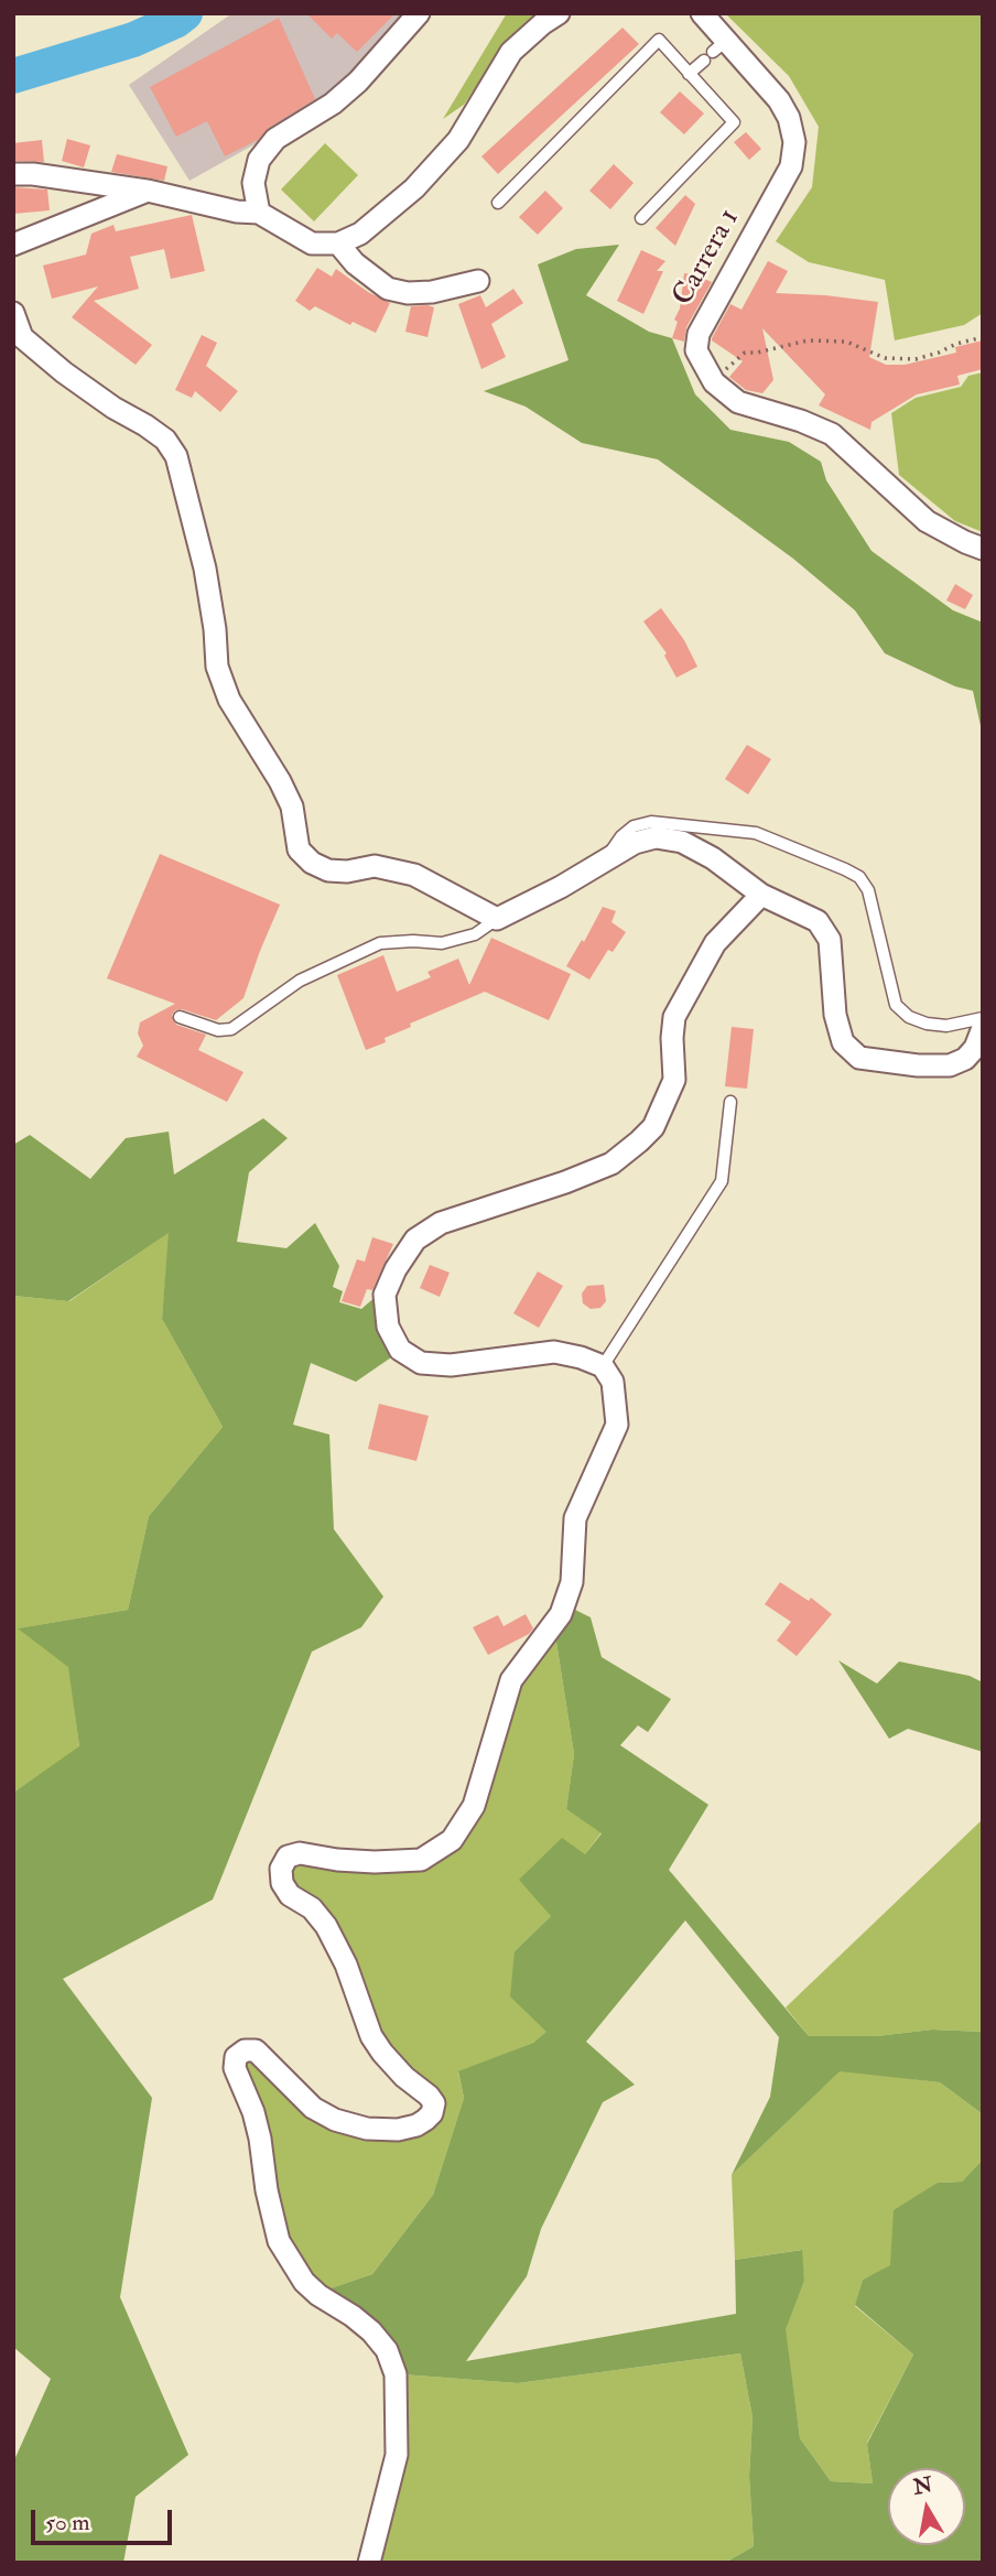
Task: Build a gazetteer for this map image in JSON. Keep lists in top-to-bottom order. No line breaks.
{"streets":{"street":["Carrera 1"]},"scale_bar":"50 m","north":"top"}
